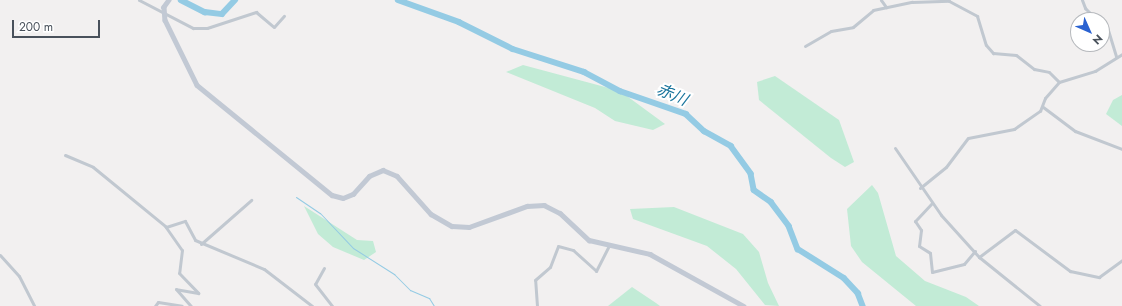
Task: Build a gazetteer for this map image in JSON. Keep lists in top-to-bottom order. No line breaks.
{"water":["赤川"],"scale_bar":"200 m","north":"bottom right"}
